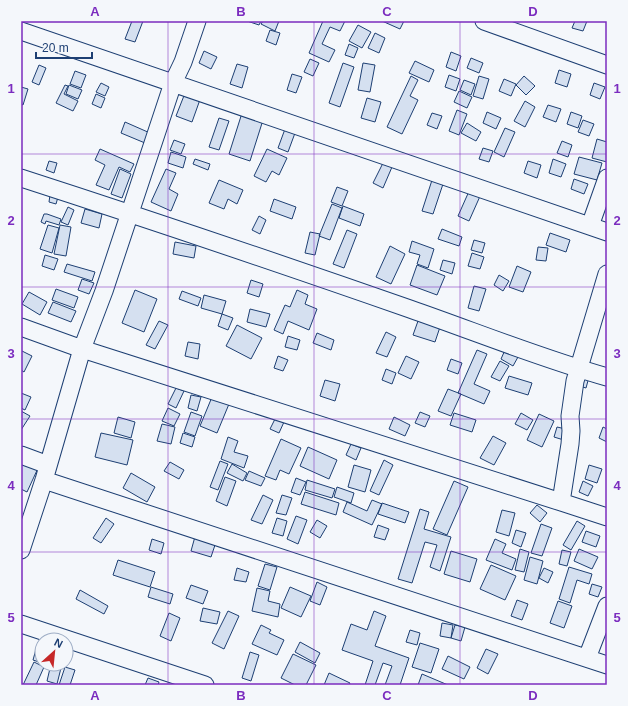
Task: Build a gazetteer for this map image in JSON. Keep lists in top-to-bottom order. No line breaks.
{"scale_bar":"20 m","north":"top right","grid":{"columns":["A","B","C","D"],"rows":["1","2","3","4","5"]}}
